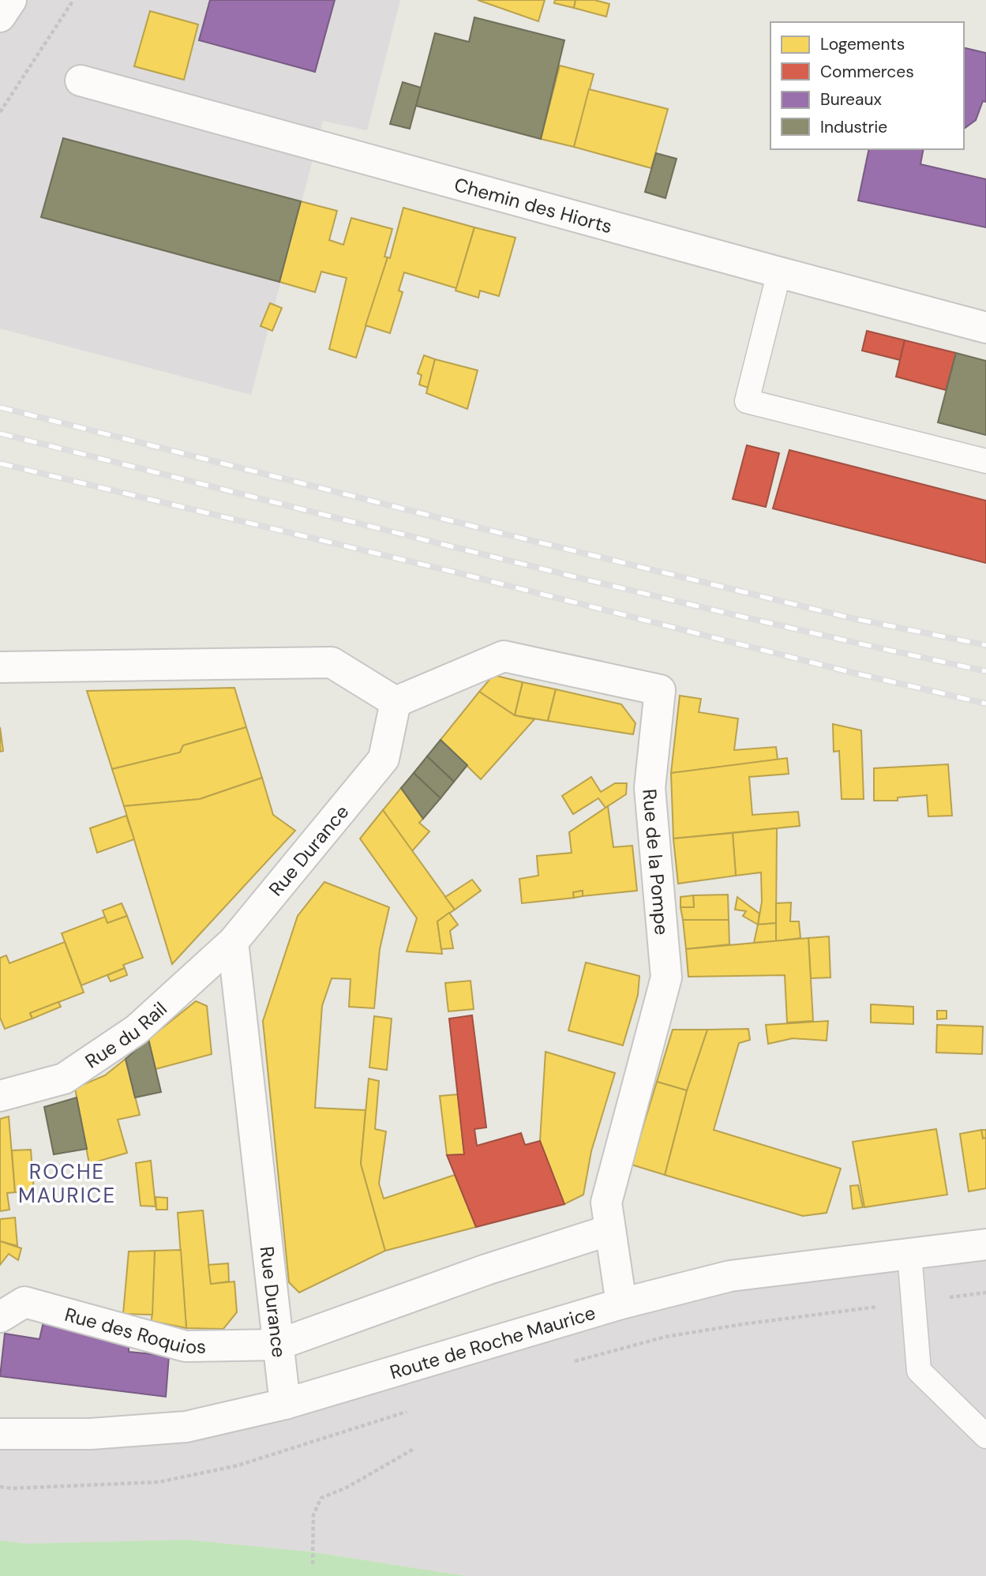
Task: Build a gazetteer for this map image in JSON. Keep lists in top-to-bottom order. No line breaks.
{"streets":{"street":["Chemin des Hiorts","Rue Durance","Rue de la Pompe","Rue du Rail","Rue des Roquios","Route de Roche Maurice"]},"crossings":[["Rue Durance","Rue de la Pompe"],["Rue Durance","Rue du Rail"],["Rue Durance","Rue des Roquios"],["Rue Durance","Route de Roche Maurice"],["Rue de la Pompe","Rue des Roquios"],["Rue de la Pompe","Route de Roche Maurice"]],"districts":["ROCHE MAURICE"],"legend":["Logements","Commerces","Bureaux","Industrie"]}
